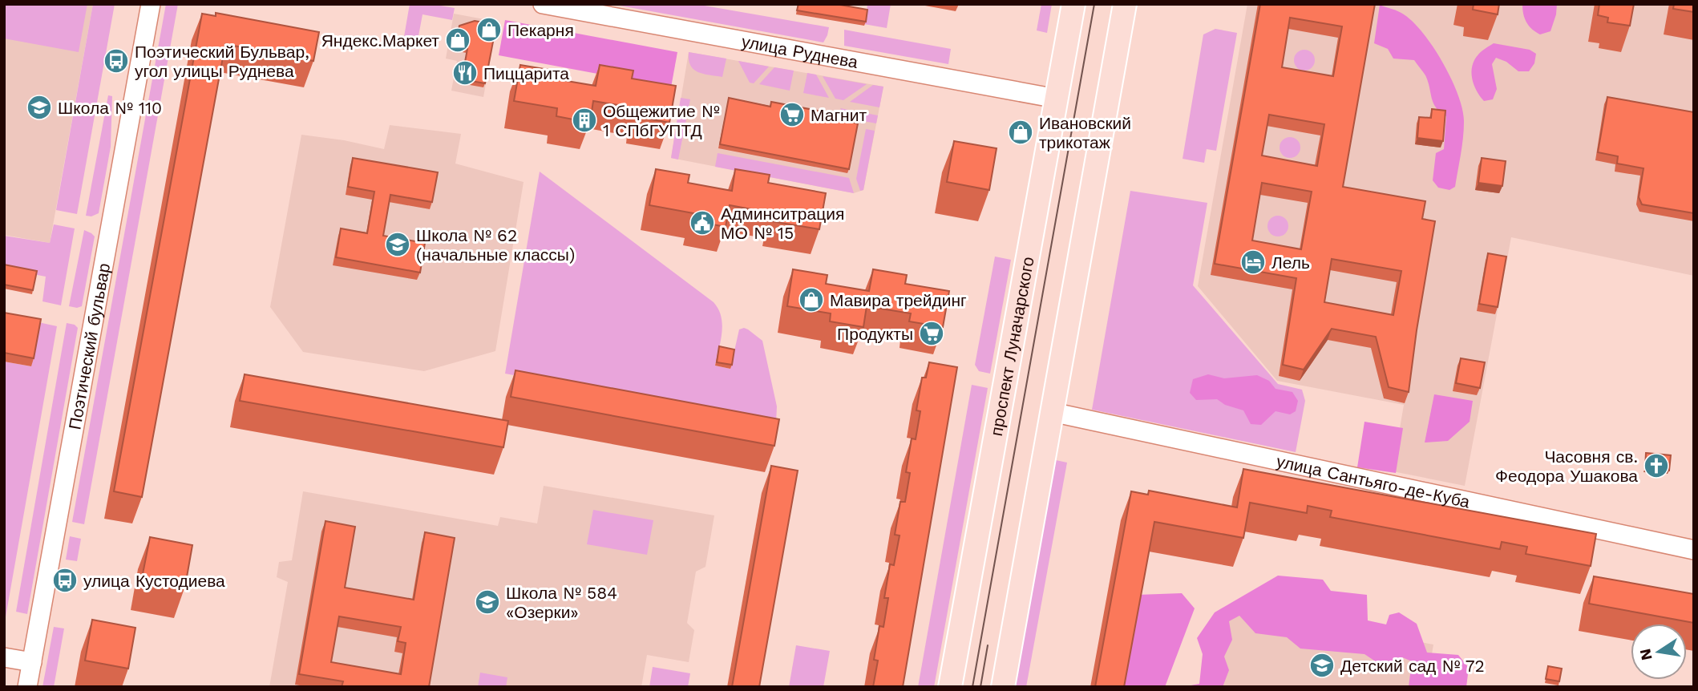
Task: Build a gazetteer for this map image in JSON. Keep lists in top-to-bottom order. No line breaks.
{"streets":{"main road":["проспект Луначарского"],"street":["улица Руднева","Поэтический бульвар","улица Сантьяго-де-Куба"]},"crossings":[["улица Руднева","проспект Луначарского"]],"places":{"shop":["Пекарня","Яндекс.Маркет","Ивановский трикотаж","Мавира трейдинг"],"bus stop":["Поэтический Бульвар, угол улицы Руднева","улица Кустодиева"],"restaurant":["Пиццарита"],"school or university":["Школа № 110","Школа № 62 (начальные классы)","Школа № 584 «Озерки»","Детский сад № 72"],"supermarket":["Магнит","Продукты"],"building":["Общежитие № 1 СПбГУПТД"],"public building":["Админситрация МО № 15"],"hotel":["Лель"],"church":["Часовня св. Феодора Ушакова"]},"north":"left"}
